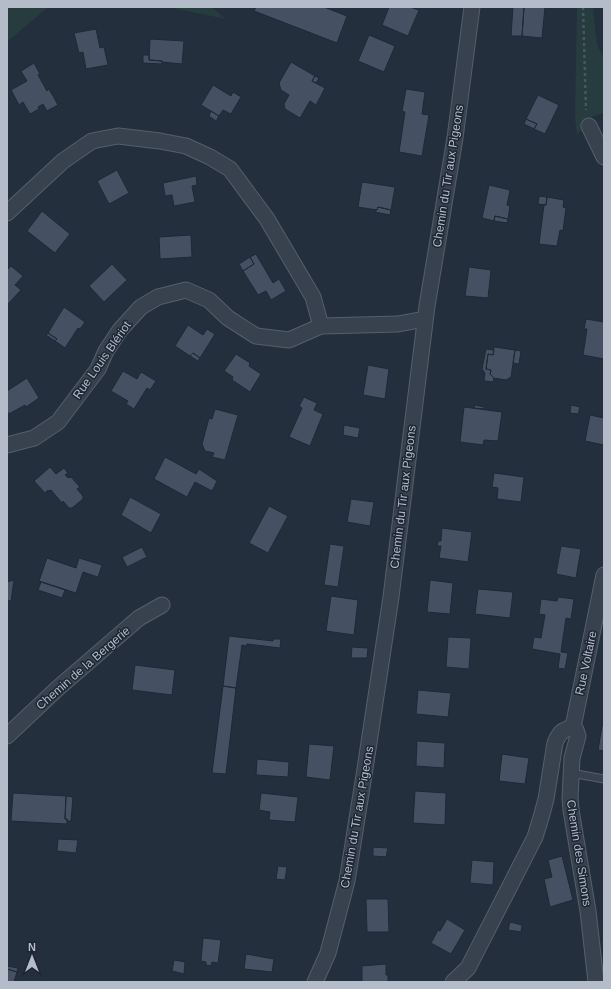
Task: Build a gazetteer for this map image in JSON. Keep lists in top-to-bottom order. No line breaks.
{"streets":{"street":["Chemin du Tir aux Pigeons","Rue Louis Blériot","Rue Voltaire","Chemin de la Bergerie","Chemin des Simons"]},"crossings":[["Chemin du Tir aux Pigeons","Rue Louis Blériot"],["Rue Voltaire","Chemin des Simons"]],"north":"top"}
